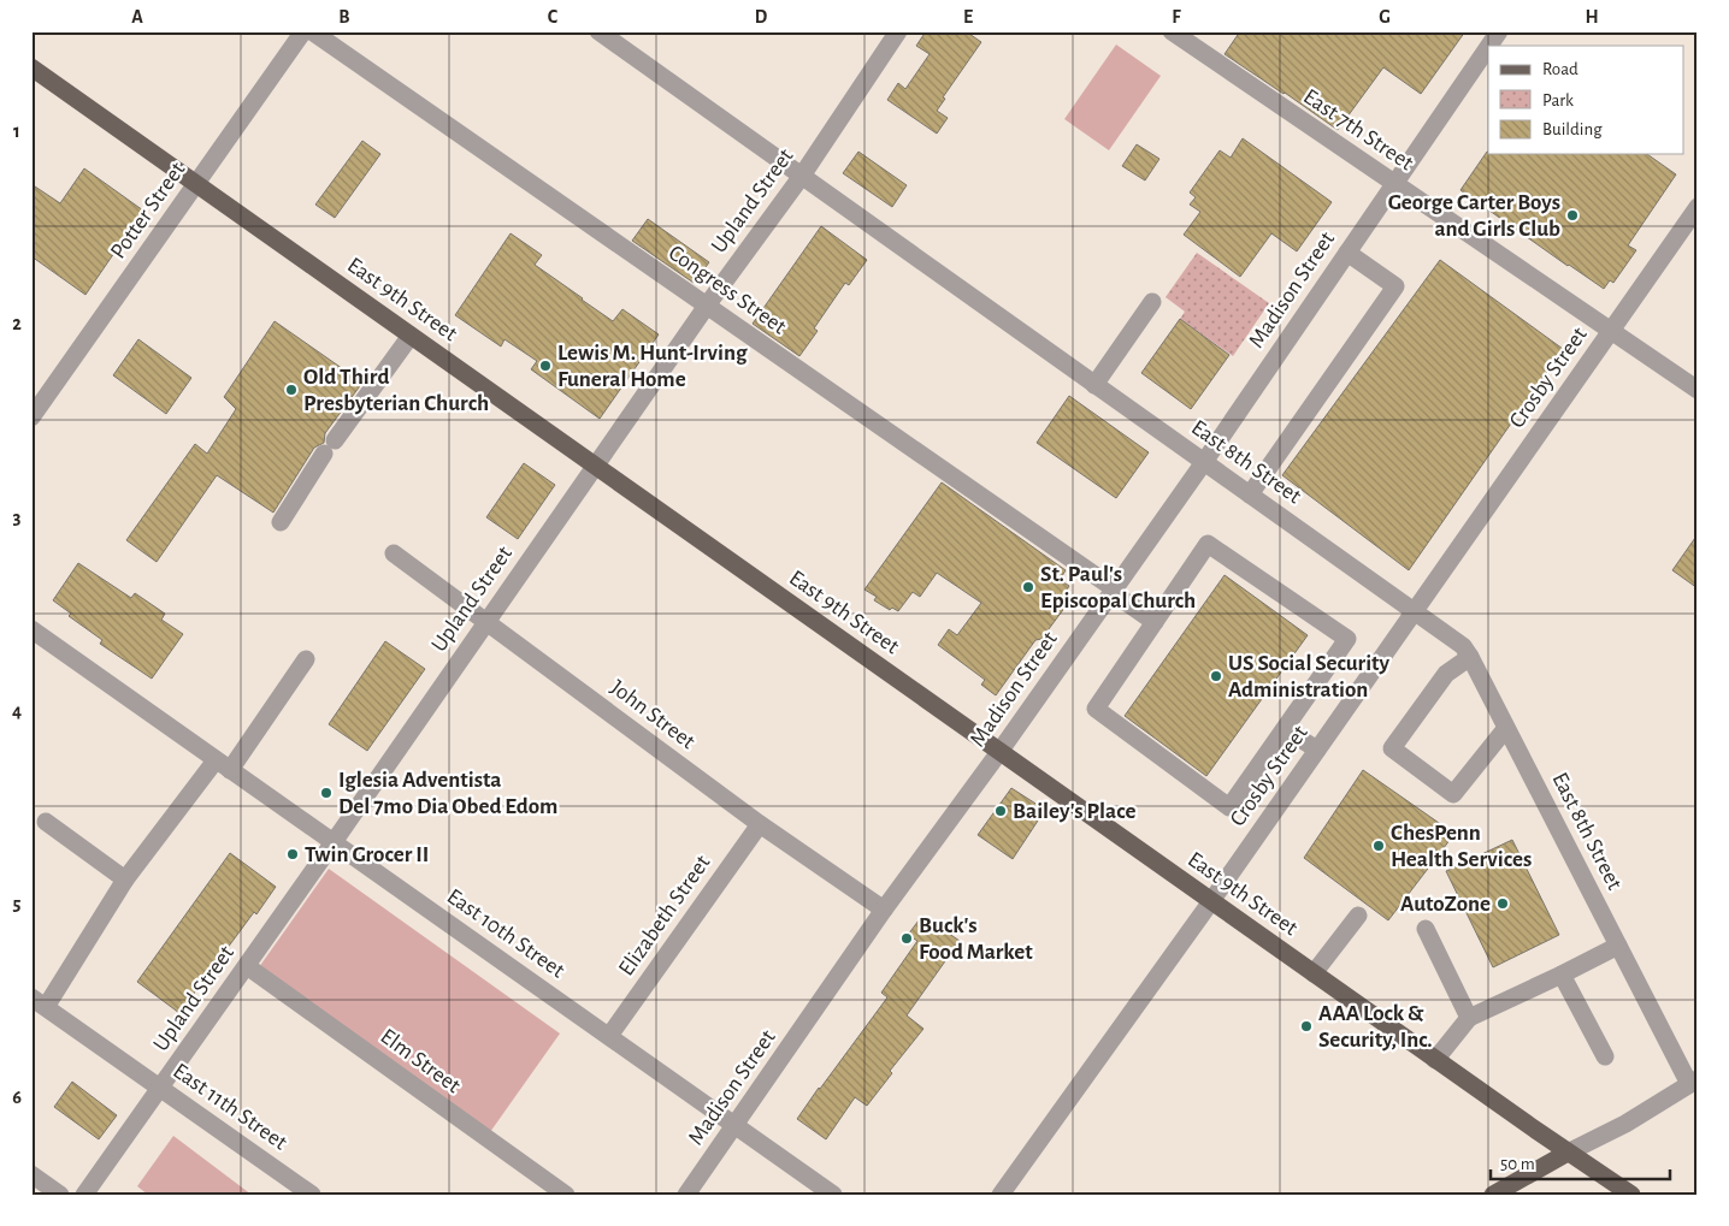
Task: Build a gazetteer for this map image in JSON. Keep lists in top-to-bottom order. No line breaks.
{"streets":{"main road":["East 9th Street"],"street":["East 7th Street","Upland Street","Potter Street","Congress Street","Madison Street","Crosby Street","East 8th Street","John Street","Elizabeth Street","East 10th Street","Elm Street","East 11th Street"]},"crossings":[["East 7th Street","Madison Street"],["East 7th Street","Crosby Street"],["Upland Street","Congress Street"],["Upland Street","East 9th Street"],["Upland Street","East 8th Street"],["Upland Street","John Street"],["Upland Street","East 10th Street"],["Upland Street","Elm Street"],["Upland Street","East 11th Street"],["Potter Street","East 9th Street"],["Congress Street","Madison Street"],["Madison Street","East 9th Street"],["Madison Street","East 8th Street"],["Madison Street","John Street"],["Madison Street","East 10th Street"],["East 9th Street","Crosby Street"],["Crosby Street","East 8th Street"],["John Street","Elizabeth Street"],["Elizabeth Street","East 10th Street"]],"places":["George Carter Boys and Girls Club","Lewis M. Hunt-Irving Funeral Home","Old Third Presbyterian Church","St. Paul's Episcopal Church","US Social Security Administration","Iglesia Adventista Del 7mo Dia Obed Edom","Bailey's Place","ChesPenn Health Services","Twin Grocer II","AutoZone","Buck's Food Market","AAA Lock & Security, Inc."],"legend":["Road","Park","Building"],"scale_bar":"50 m","grid":{"columns":["A","B","C","D","E","F","G","H"],"rows":["1","2","3","4","5","6"]}}
